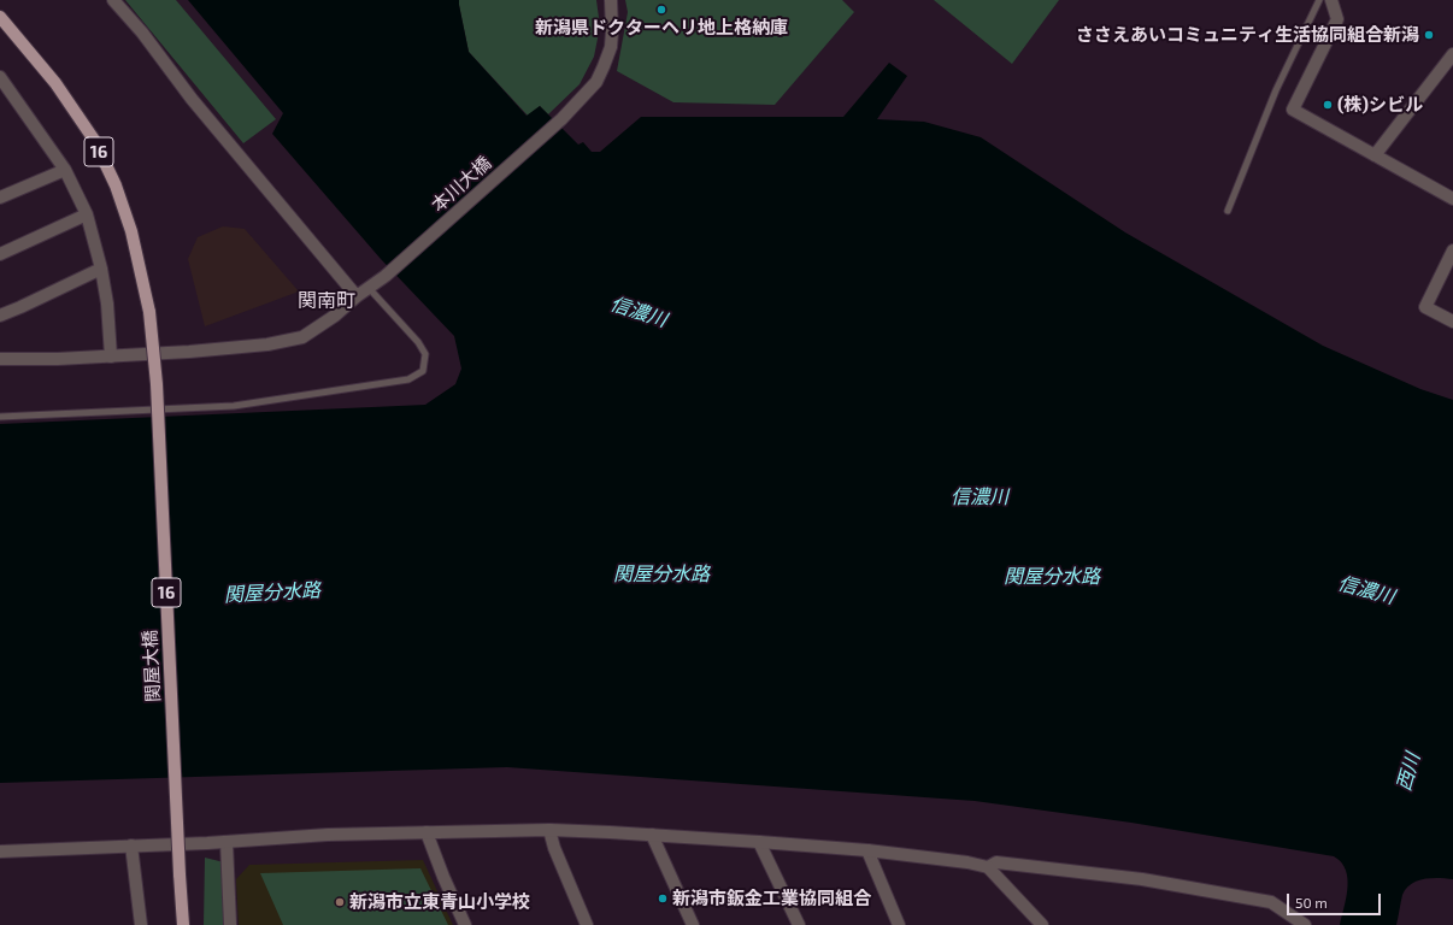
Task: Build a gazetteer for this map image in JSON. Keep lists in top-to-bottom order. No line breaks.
{"streets":{"main road":["16","関屋大橋"],"street":["本川大橋"]},"districts":["関南町"],"water":["信濃川","関屋分水路","西川"],"places":["新潟県ドクターヘリ地上格納庫","ささえあいコミュニティ生活協同組合新潟","(株)シビル","新潟市鈑金工業協同組合","新潟市立東青山小学校"],"scale_bar":"50 m"}
